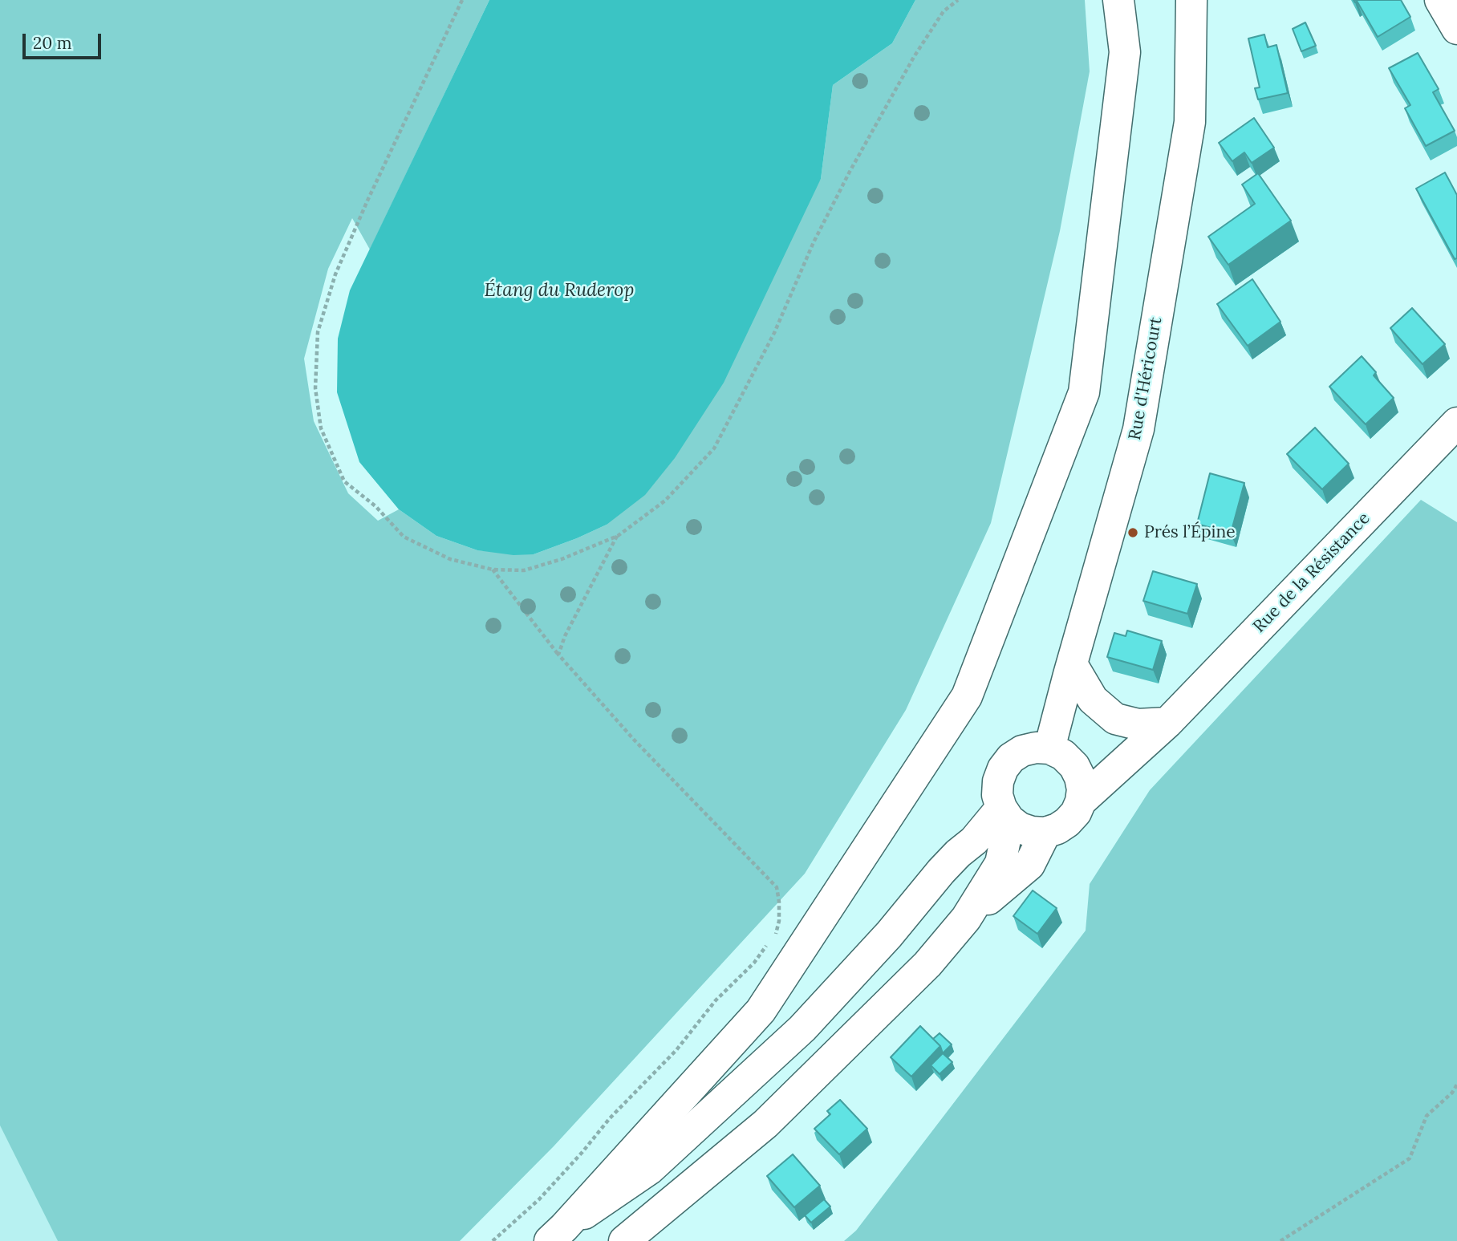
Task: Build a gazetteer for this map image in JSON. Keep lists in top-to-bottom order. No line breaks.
{"streets":{"street":["Rue d'Héricourt","Rue de la Résistance"]},"crossings":[["Rue d'Héricourt","Rue de la Résistance"]],"water":["Étang du Ruderop"],"places":["Prés l’Épine"],"scale_bar":"20 m"}
